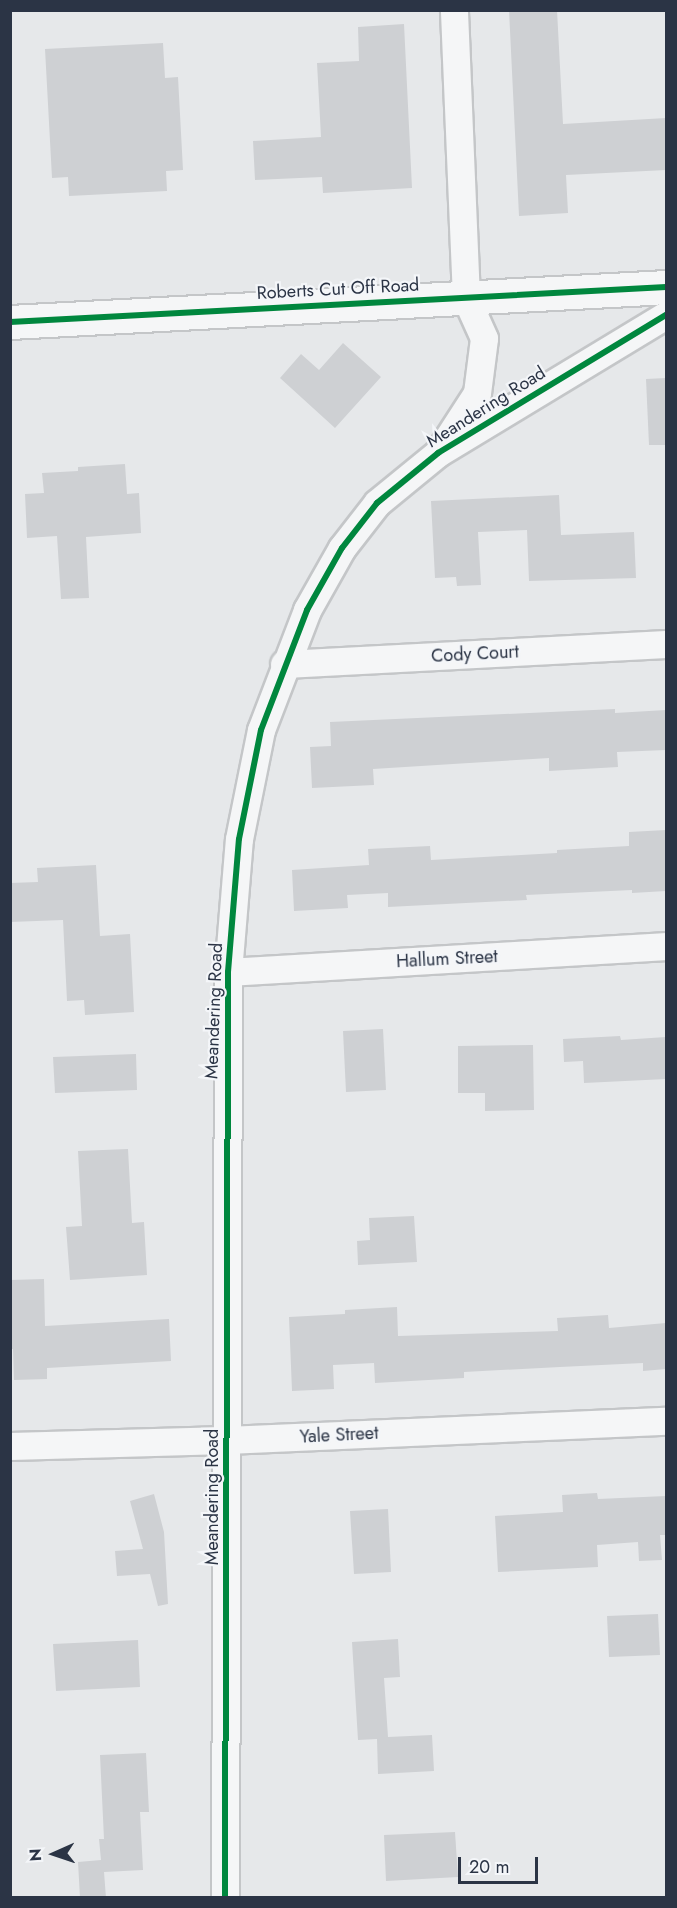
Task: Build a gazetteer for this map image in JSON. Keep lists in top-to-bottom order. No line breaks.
{"streets":{"street":["Roberts Cut Off Road","Meandering Road","Cody Court","Hallum Street","Yale Street"]},"crossings":[["Roberts Cut Off Road","Meandering Road"],["Meandering Road","Cody Court"],["Meandering Road","Hallum Street"],["Meandering Road","Yale Street"]],"scale_bar":"20 m","north":"left"}
